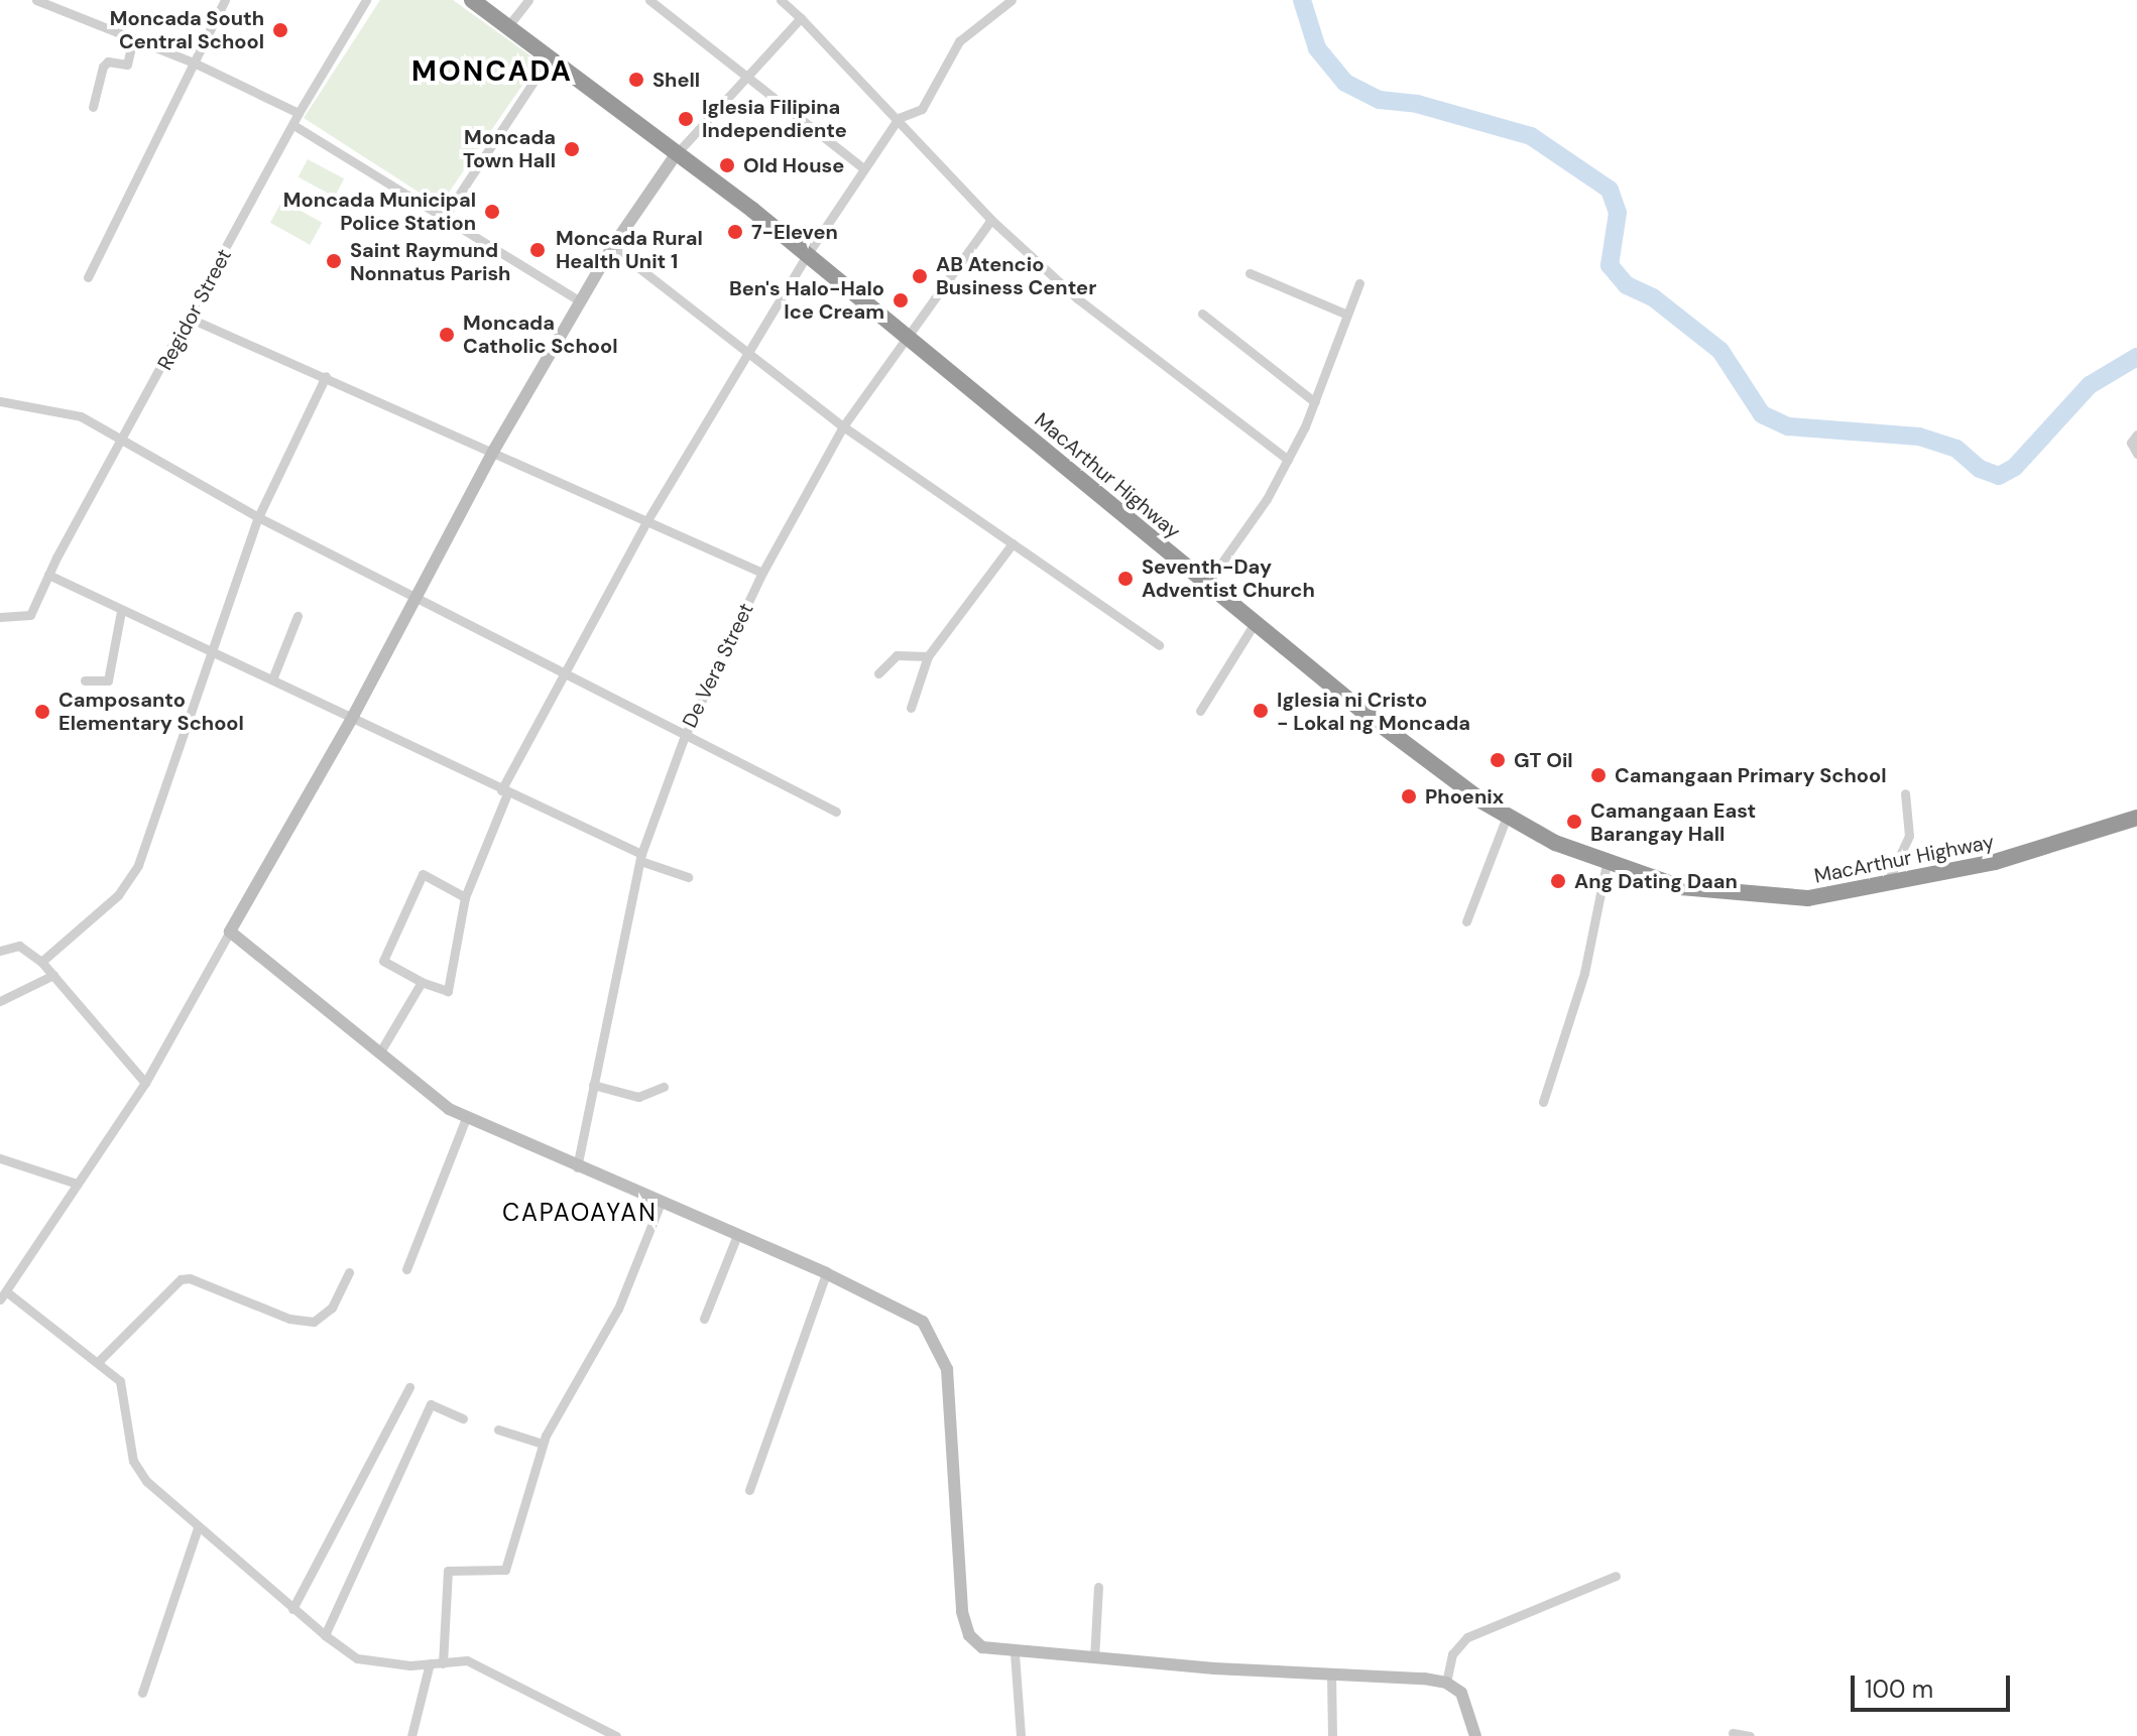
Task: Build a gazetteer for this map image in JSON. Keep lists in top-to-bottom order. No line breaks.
{"streets":{"highway":["MacArthur Highway"],"street":["Regidor Street","De Vera Street"]},"crossings":[["MacArthur Highway","De Vera Street"]],"districts":["MONCADA","CAPAOAYAN"],"places":["Moncada South Central School","Shell","Iglesia Filipina Independiente","Moncada Town Hall","Old House","Moncada Municipal Police Station","7-Eleven","Moncada Rural Health Unit 1","Saint Raymund Nonnatus Parish","AB Atencio Business Center","Ben's Halo-Halo Ice Cream","Moncada Catholic School","Seventh-Day Adventist Church","Iglesia ni Cristo - Lokal ng Moncada","Camposanto Elementary School","GT Oil","Camangaan Primary School","Phoenix","Camangaan East Barangay Hall","Ang Dating Daan"],"scale_bar":"100 m"}
